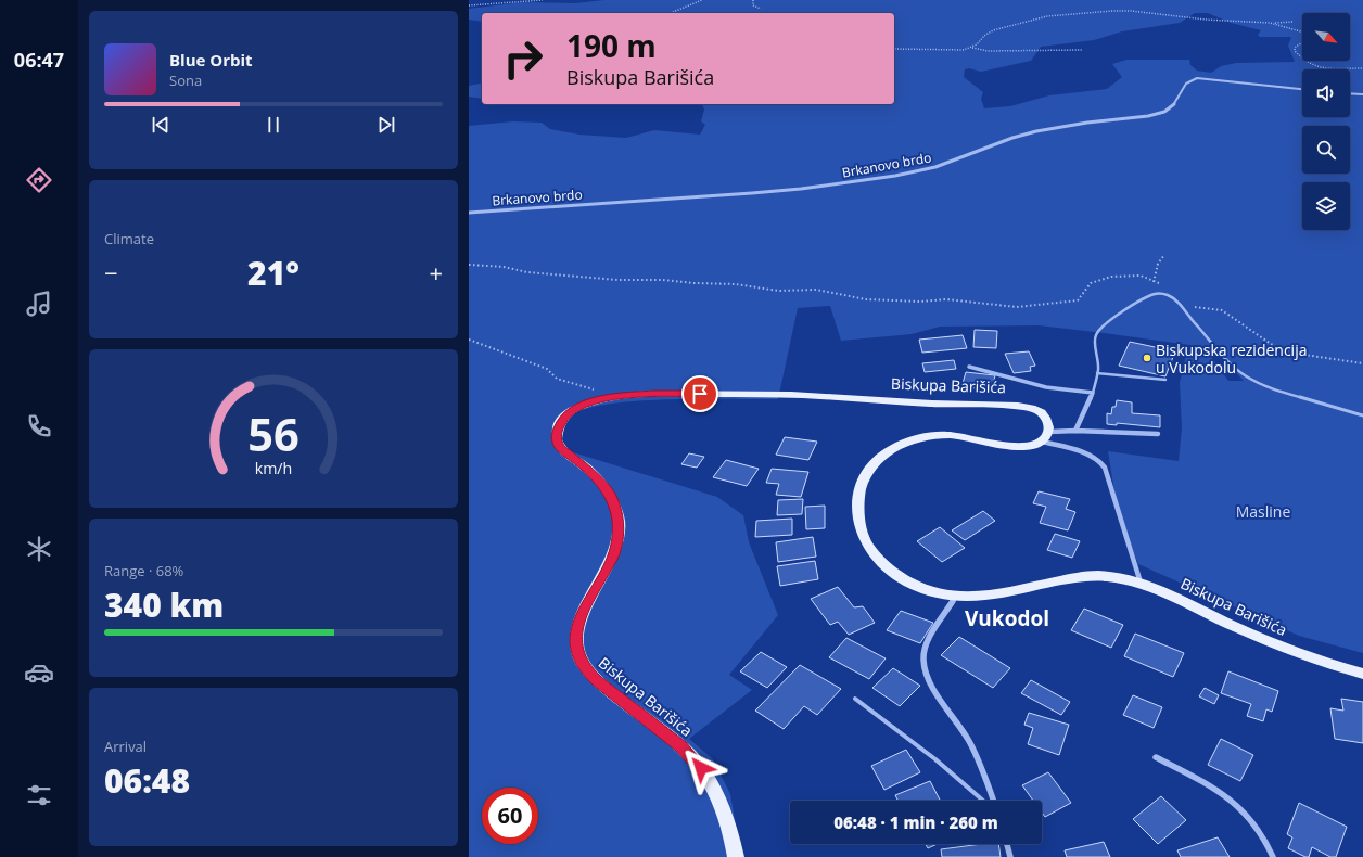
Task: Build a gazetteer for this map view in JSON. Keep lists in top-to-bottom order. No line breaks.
{"streets":{"main road":["Biskupa Barišića"],"street":["Brkanovo brdo"]},"districts":["Vukodol"],"parks":["Masline"],"places":["Biskupska rezidencija u Vukodolu"],"north":"bottom right","page":{"tabs":"06:47","turn":["190 m","Biskupa Barišića"],"song":["Blue Orbit","Sona"],"tile":["Climate",["Range · 68%","340 km"],["Arrival","06:48"]],"heat":["−","21°","+"],"limit":"60","trip":"06:48 · 1 min · 260 m","gauge":["56","km/h"]}}
